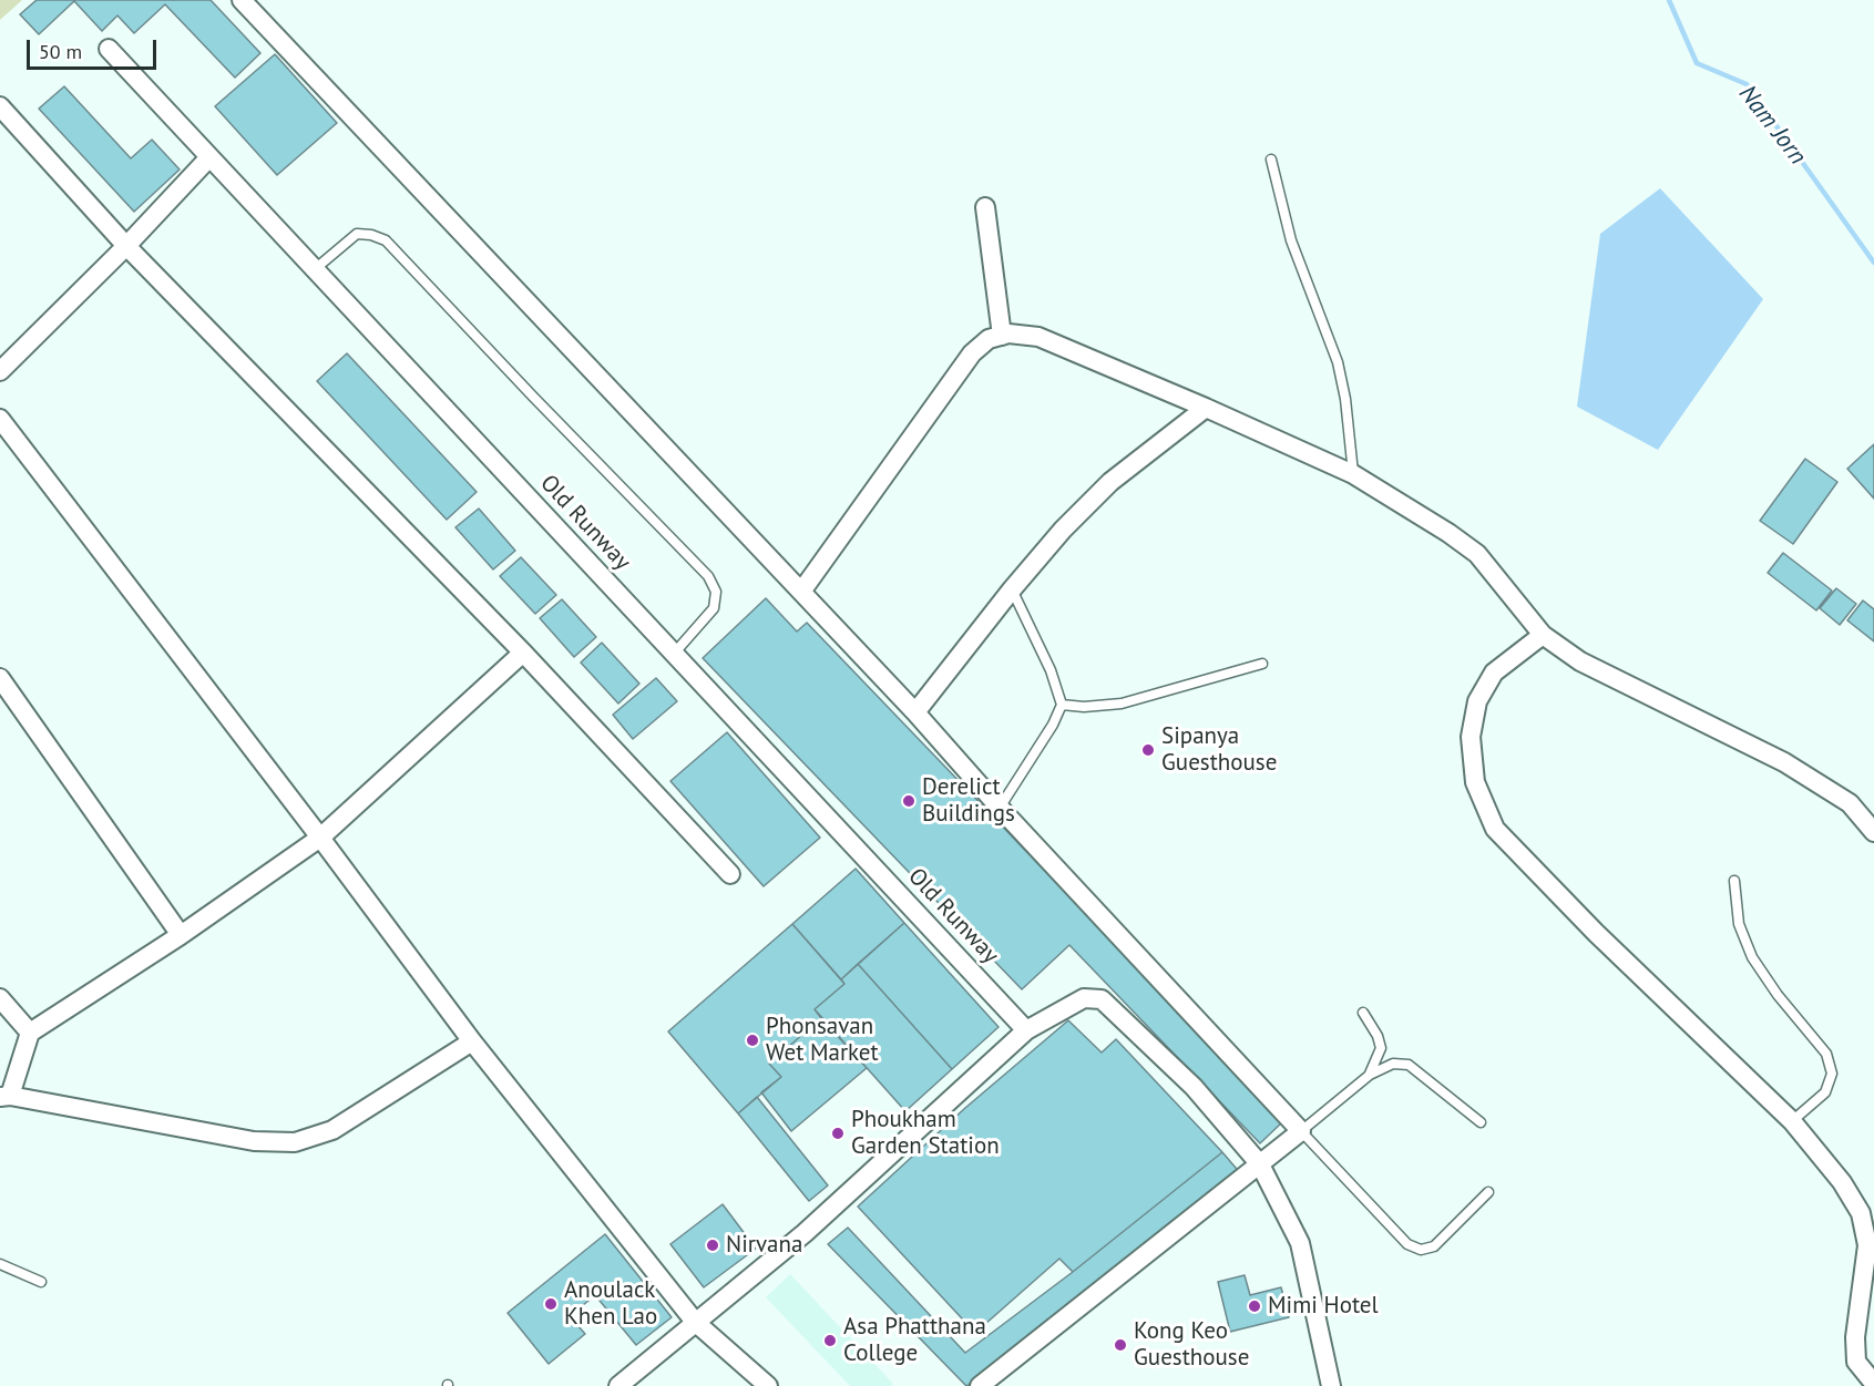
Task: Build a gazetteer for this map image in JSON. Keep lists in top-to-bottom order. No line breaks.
{"streets":{"street":["Old Runway"]},"water":["Nam Jorn"],"places":["Sipanya Guesthouse","Derelict Buildings","Phonsavan Wet Market","Phoukham Garden Station","Nirvana","Anoulack Khen Lao","Mimi Hotel","Asa Phatthana College","Kong Keo Guesthouse"],"scale_bar":"50 m"}
